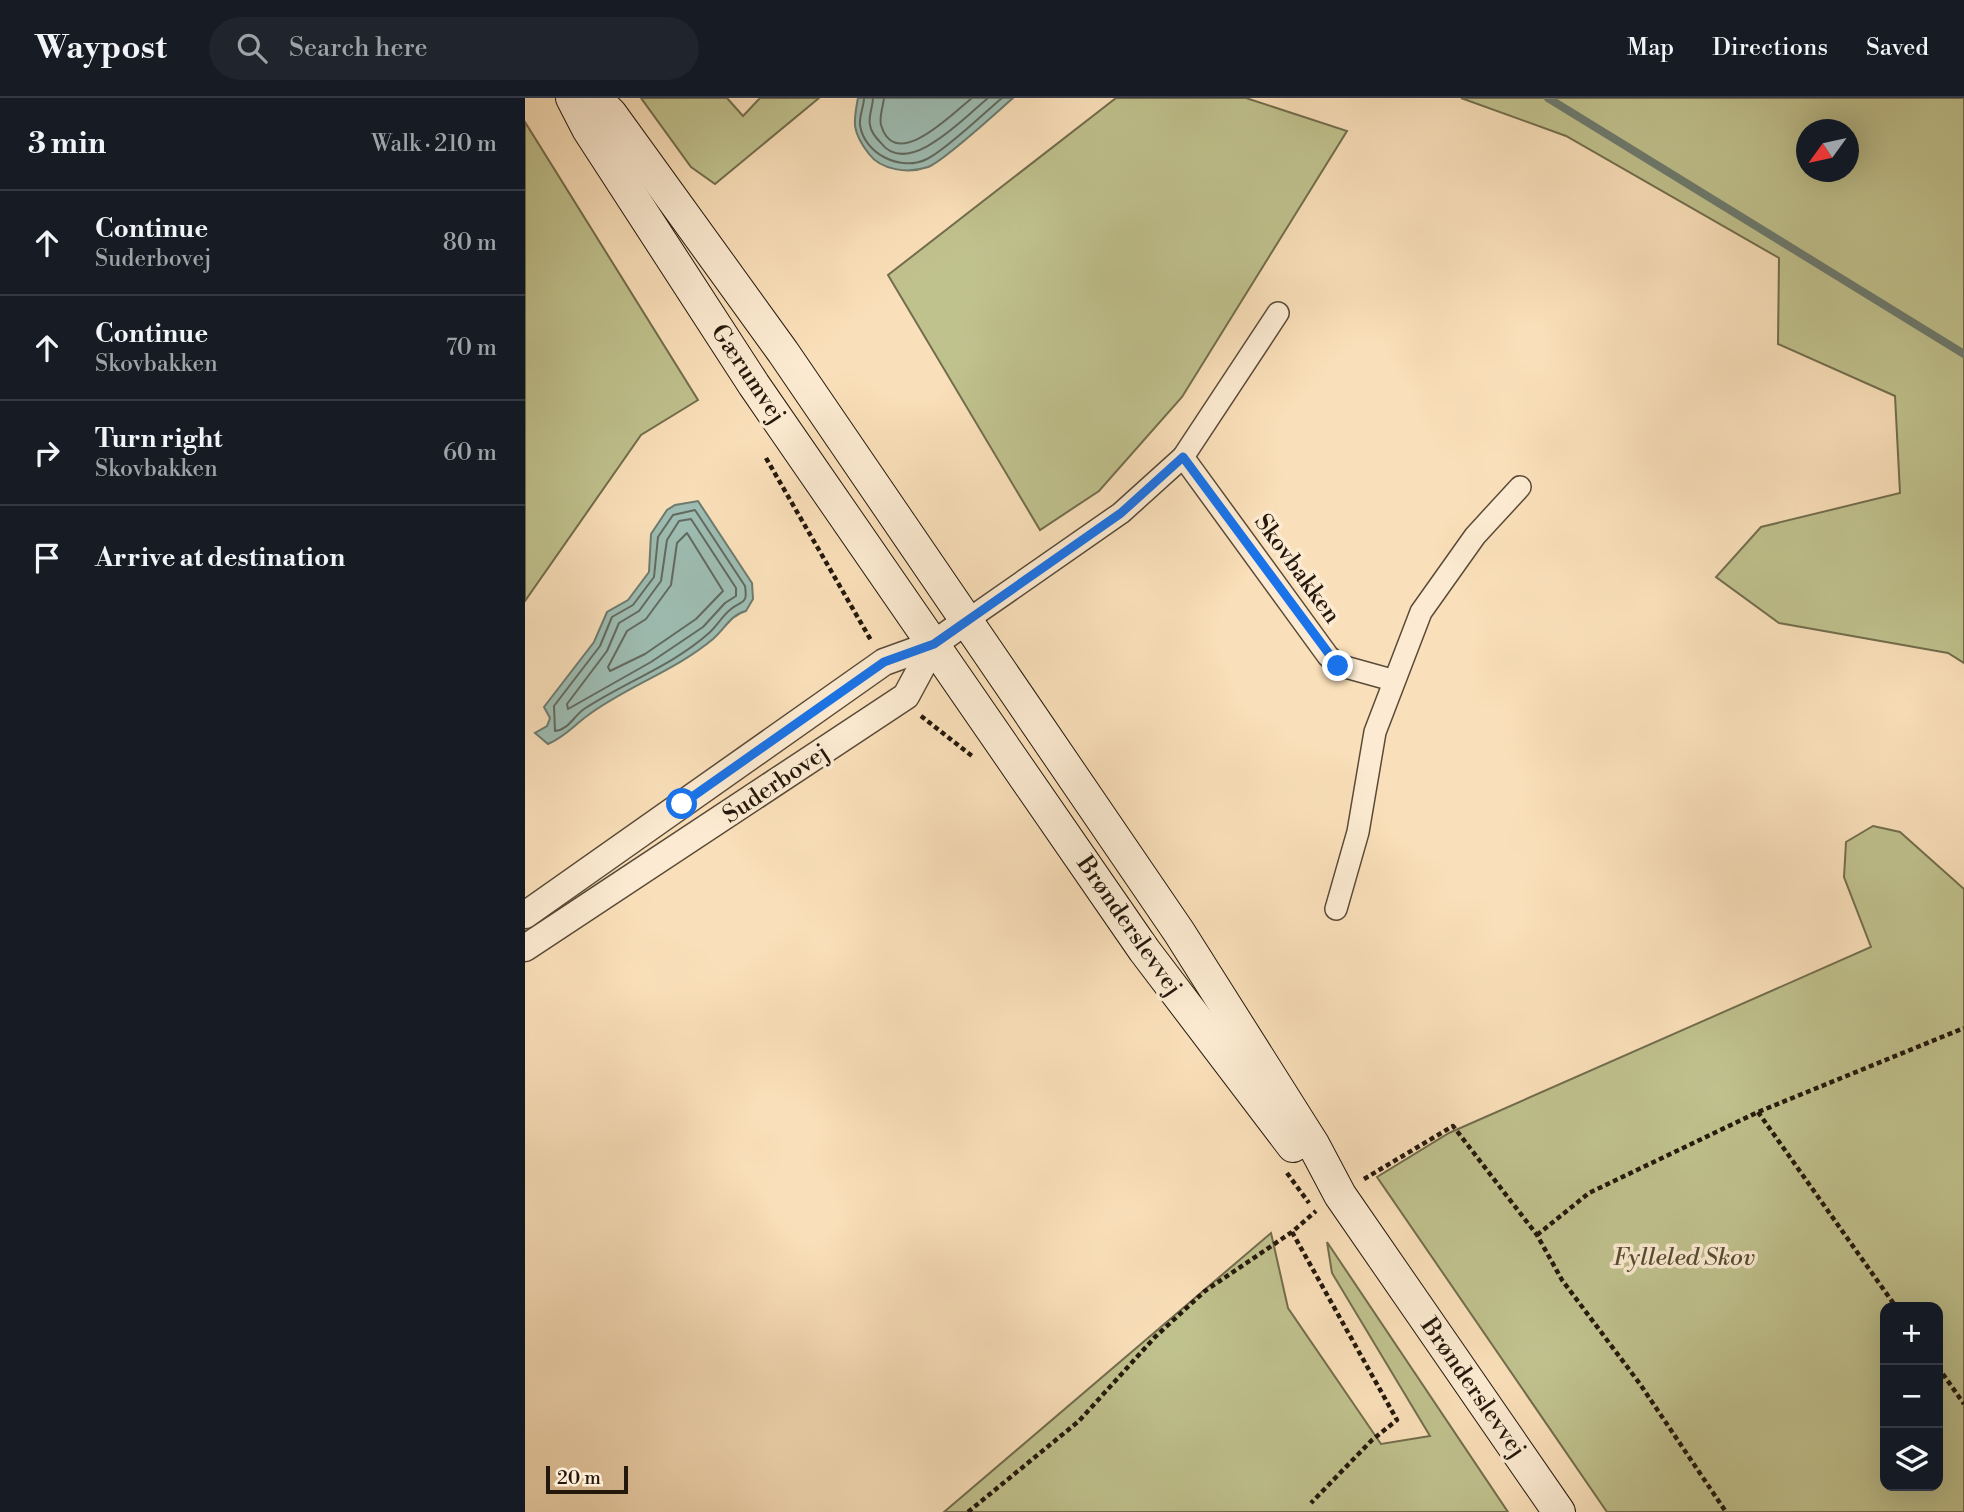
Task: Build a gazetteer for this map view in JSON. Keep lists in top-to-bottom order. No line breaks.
{"streets":{"main road":["Gærumvej","Brønderslevvej"],"street":["Skovbakken","Suderbovej"]},"crossings":[["Gærumvej","Suderbovej"],["Gærumvej","Brønderslevvej"],["Suderbovej","Brønderslevvej"]],"parks":["Fylleled Skov"],"scale_bar":"20 m","north":"bottom left","page":{"header":"Waypost","search":"Search here","nav":["Map","Directions","Saved"],"heading":["3 min","Walk · 210 m"],"list":[["Continue","Suderbovej","80 m"],["Continue","Skovbakken","70 m"],["Turn right","Skovbakken","60 m"],"Arrive at destination"],"map_buttons":["+","−"],"scale":"20 m"}}
